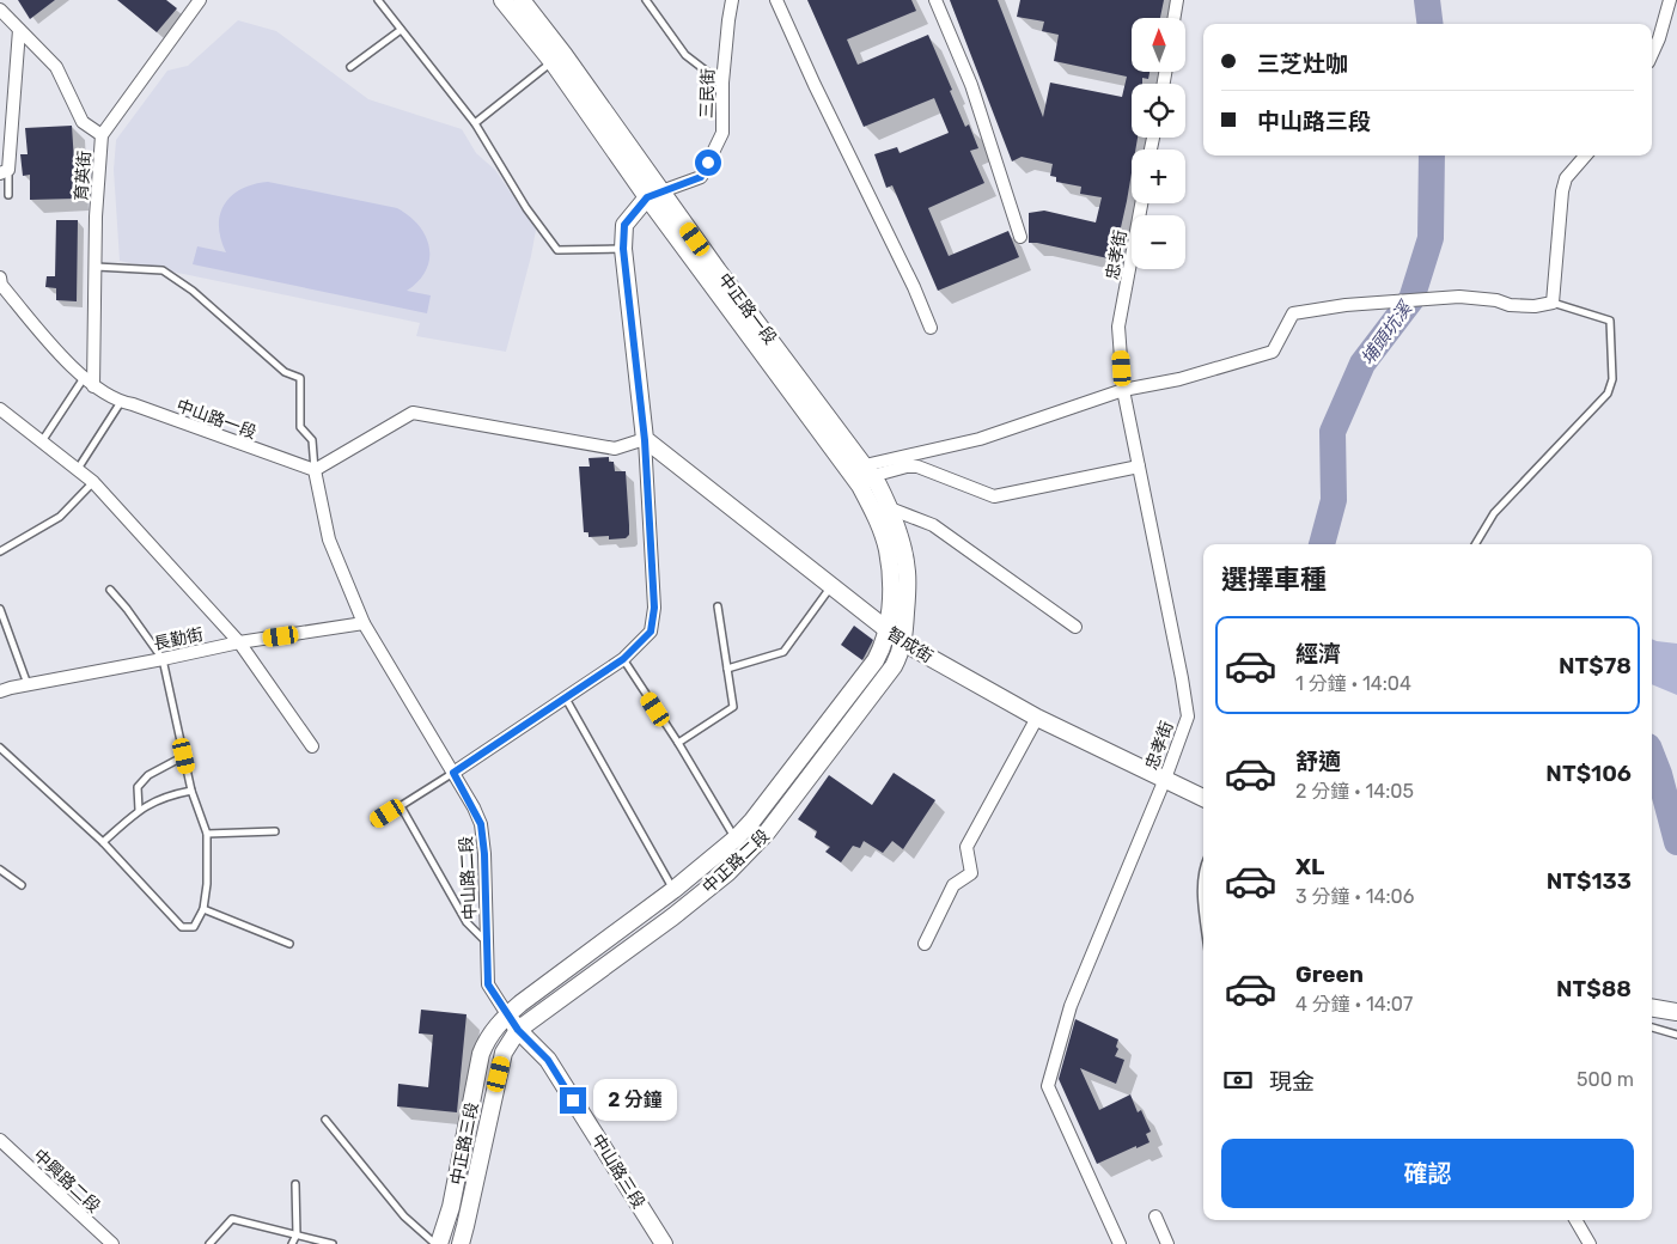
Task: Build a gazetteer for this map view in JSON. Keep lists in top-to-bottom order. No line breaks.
{"streets":{"main road":["中正路一段","智成街","中正路二段","中正路三段","中山路三段"],"street":["三民街","育英街","忠孝街","中山路一段","長勤街","中山路二段","中興路二段"]},"crossings":[["三民街","中正路一段"],["育英街","中山路一段"],["忠孝街","智成街"],["中正路一段","智成街"],["中正路一段","中正路二段"],["長勤街","中山路二段"],["智成街","中正路二段"],["中正路二段","中山路二段"],["中正路二段","中正路三段"],["中正路二段","中山路三段"],["中山路二段","中正路三段"],["中山路二段","中山路三段"],["中正路三段","中山路三段"]],"water":["埔頭坑溪"],"north":"top","page":{"map_buttons":["+","−"],"banner":["三芝灶咖","中山路三段"],"heading":"選擇車種","list":[{"name":"經濟","note":"1 分鐘 · 14:04","value":"NT$78"},{"name":"舒適","note":"2 分鐘 · 14:05","value":"NT$106"},{"name":"XL","note":"3 分鐘 · 14:06","value":"NT$133"},{"name":"Green","note":"4 分鐘 · 14:07","value":"NT$88"}],"pay":["現金","500 m"],"bubble":"2 分鐘","buttons":"確認"}}
